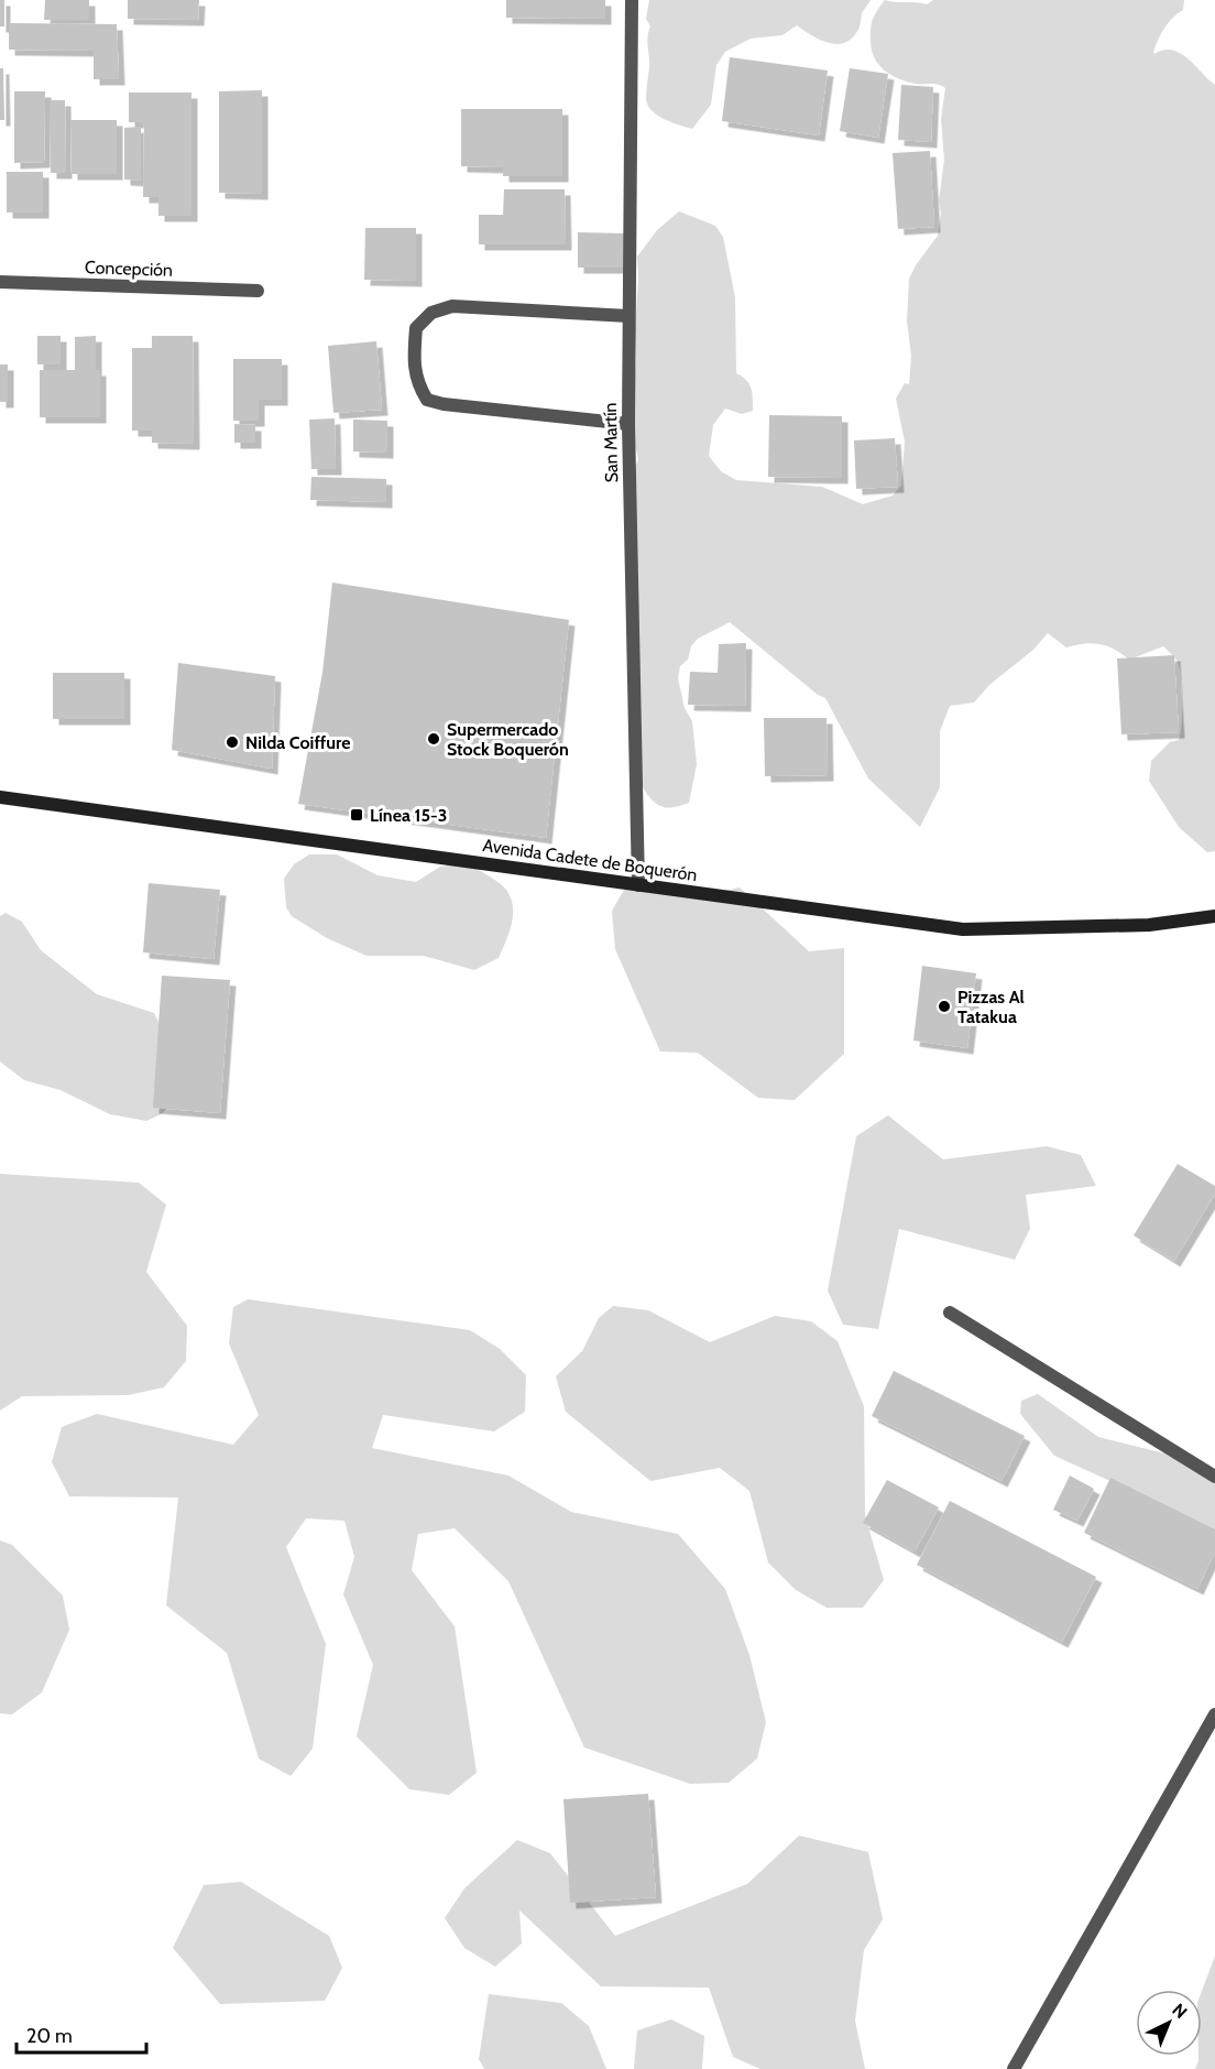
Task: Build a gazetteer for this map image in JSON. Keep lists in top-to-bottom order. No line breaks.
{"streets":{"main road":["Avenida Cadete de Boquerón"],"street":["Concepción","San Martín"]},"crossings":[["San Martín","Avenida Cadete de Boquerón"]],"places":{"other":["Supermercado Stock Boquerón","Nilda Coiffure","Pizzas Al Tatakua"],"transit":["Línea 15-3"]},"scale_bar":"20 m","north":"top right"}
